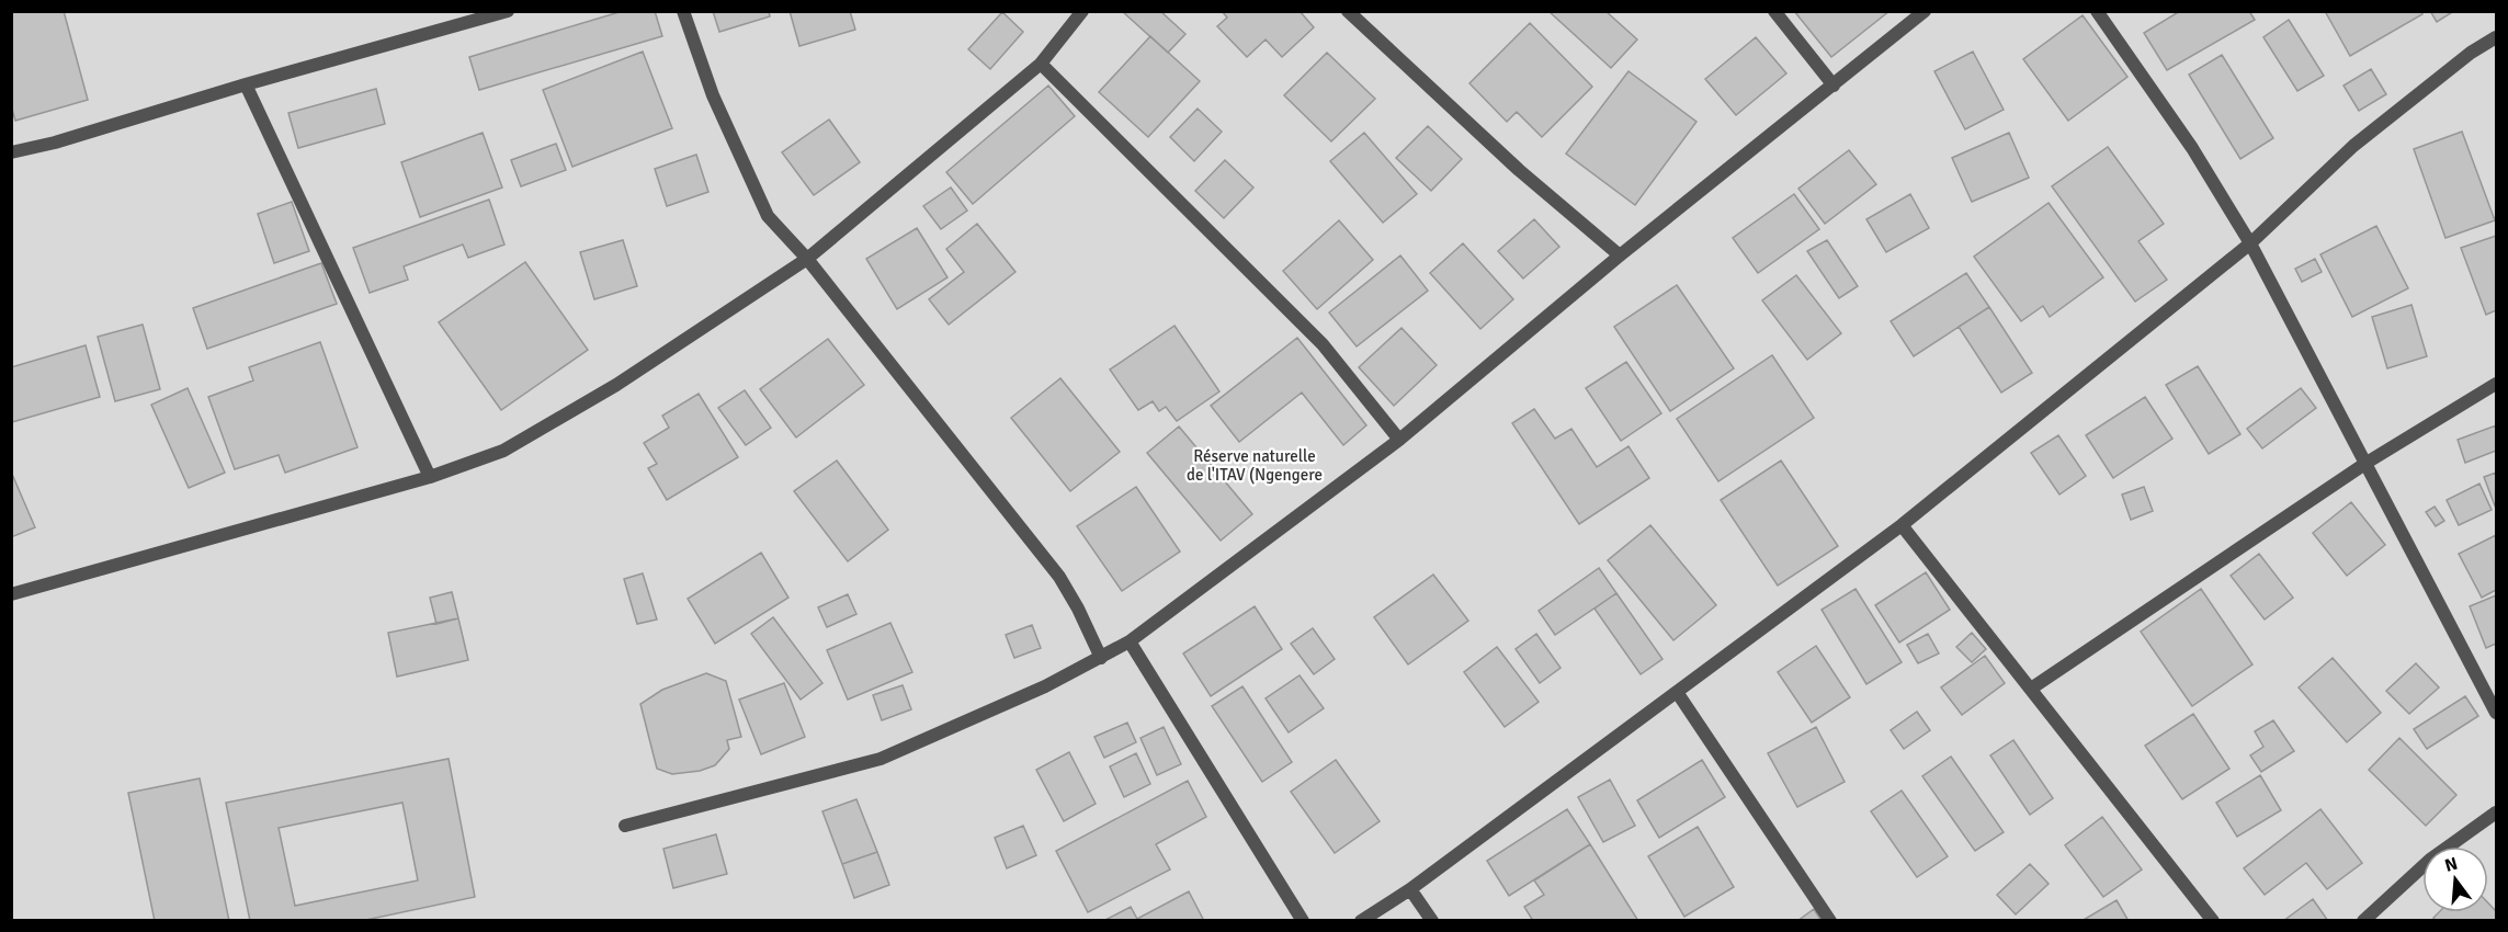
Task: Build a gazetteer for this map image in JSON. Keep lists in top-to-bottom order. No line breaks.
{"parks":["Réserve naturelle de l'ITAV (Ngengere"],"north":"top"}
